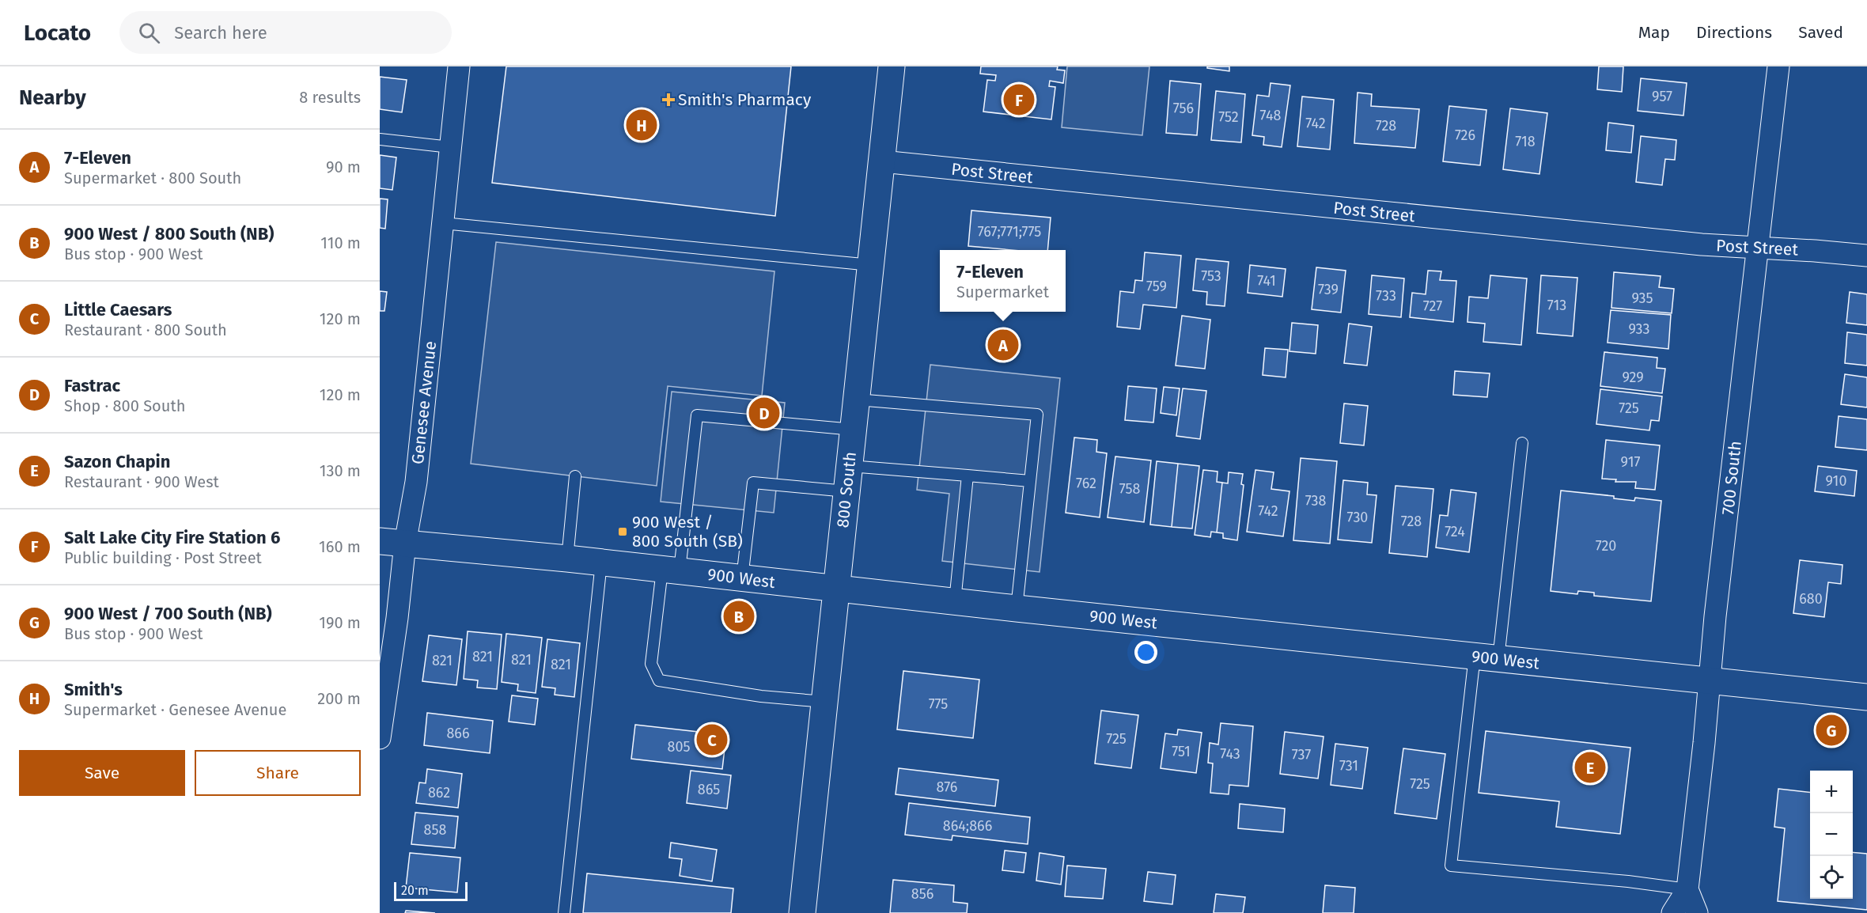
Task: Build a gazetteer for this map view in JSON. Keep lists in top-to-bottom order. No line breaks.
{"streets":{"main road":["800 South","900 West"],"street":["Post Street","Genesee Avenue","700 South"]},"crossings":[["Post Street","700 South"],["Post Street","800 South"],["Genesee Avenue","900 West"],["700 South","900 West"],["800 South","900 West"]],"places":{"health":["Smith's Pharmacy"],"transit":["900 West / 800 South (SB)"]},"house_numbers":["957","756","748","752","742","728","726","718","767;771;775","753","741","759","739","733","935","713","727","933","929","725","917","910","762","758","738","742","730","728","724","720","680","821","821","821","821","775","866","725","805","751","743","737","731","725","876","865","862","864;866","858","856"],"scale_bar":"20 m","page":{"header":"Locato","search":"Search here","nav":["Map","Directions","Saved"],"heading":["Nearby","8 results"],"pins":["F","H","A","D","B","G","C","E"],"list":[{"mark":"A","name":"7-Eleven","note":"Supermarket · 800 South","value":"90 m"},{"mark":"B","name":"900 West / 800 South (NB)","note":"Bus stop · 900 West","value":"110 m"},{"mark":"C","name":"Little Caesars","note":"Restaurant · 800 South","value":"120 m"},{"mark":"D","name":"Fastrac","note":"Shop · 800 South","value":"120 m"},{"mark":"E","name":"Sazon Chapin","note":"Restaurant · 900 West","value":"130 m"},{"mark":"F","name":"Salt Lake City Fire Station 6","note":"Public building · Post Street","value":"160 m"},{"mark":"G","name":"900 West / 700 South (NB)","note":"Bus stop · 900 West","value":"190 m"},{"mark":"H","name":"Smith's","note":"Supermarket · Genesee Avenue","value":"200 m"}],"popup":["7-Eleven","Supermarket"],"buttons":["Save","Share"],"map_buttons":["+","−"],"scale":"20 m"}}
